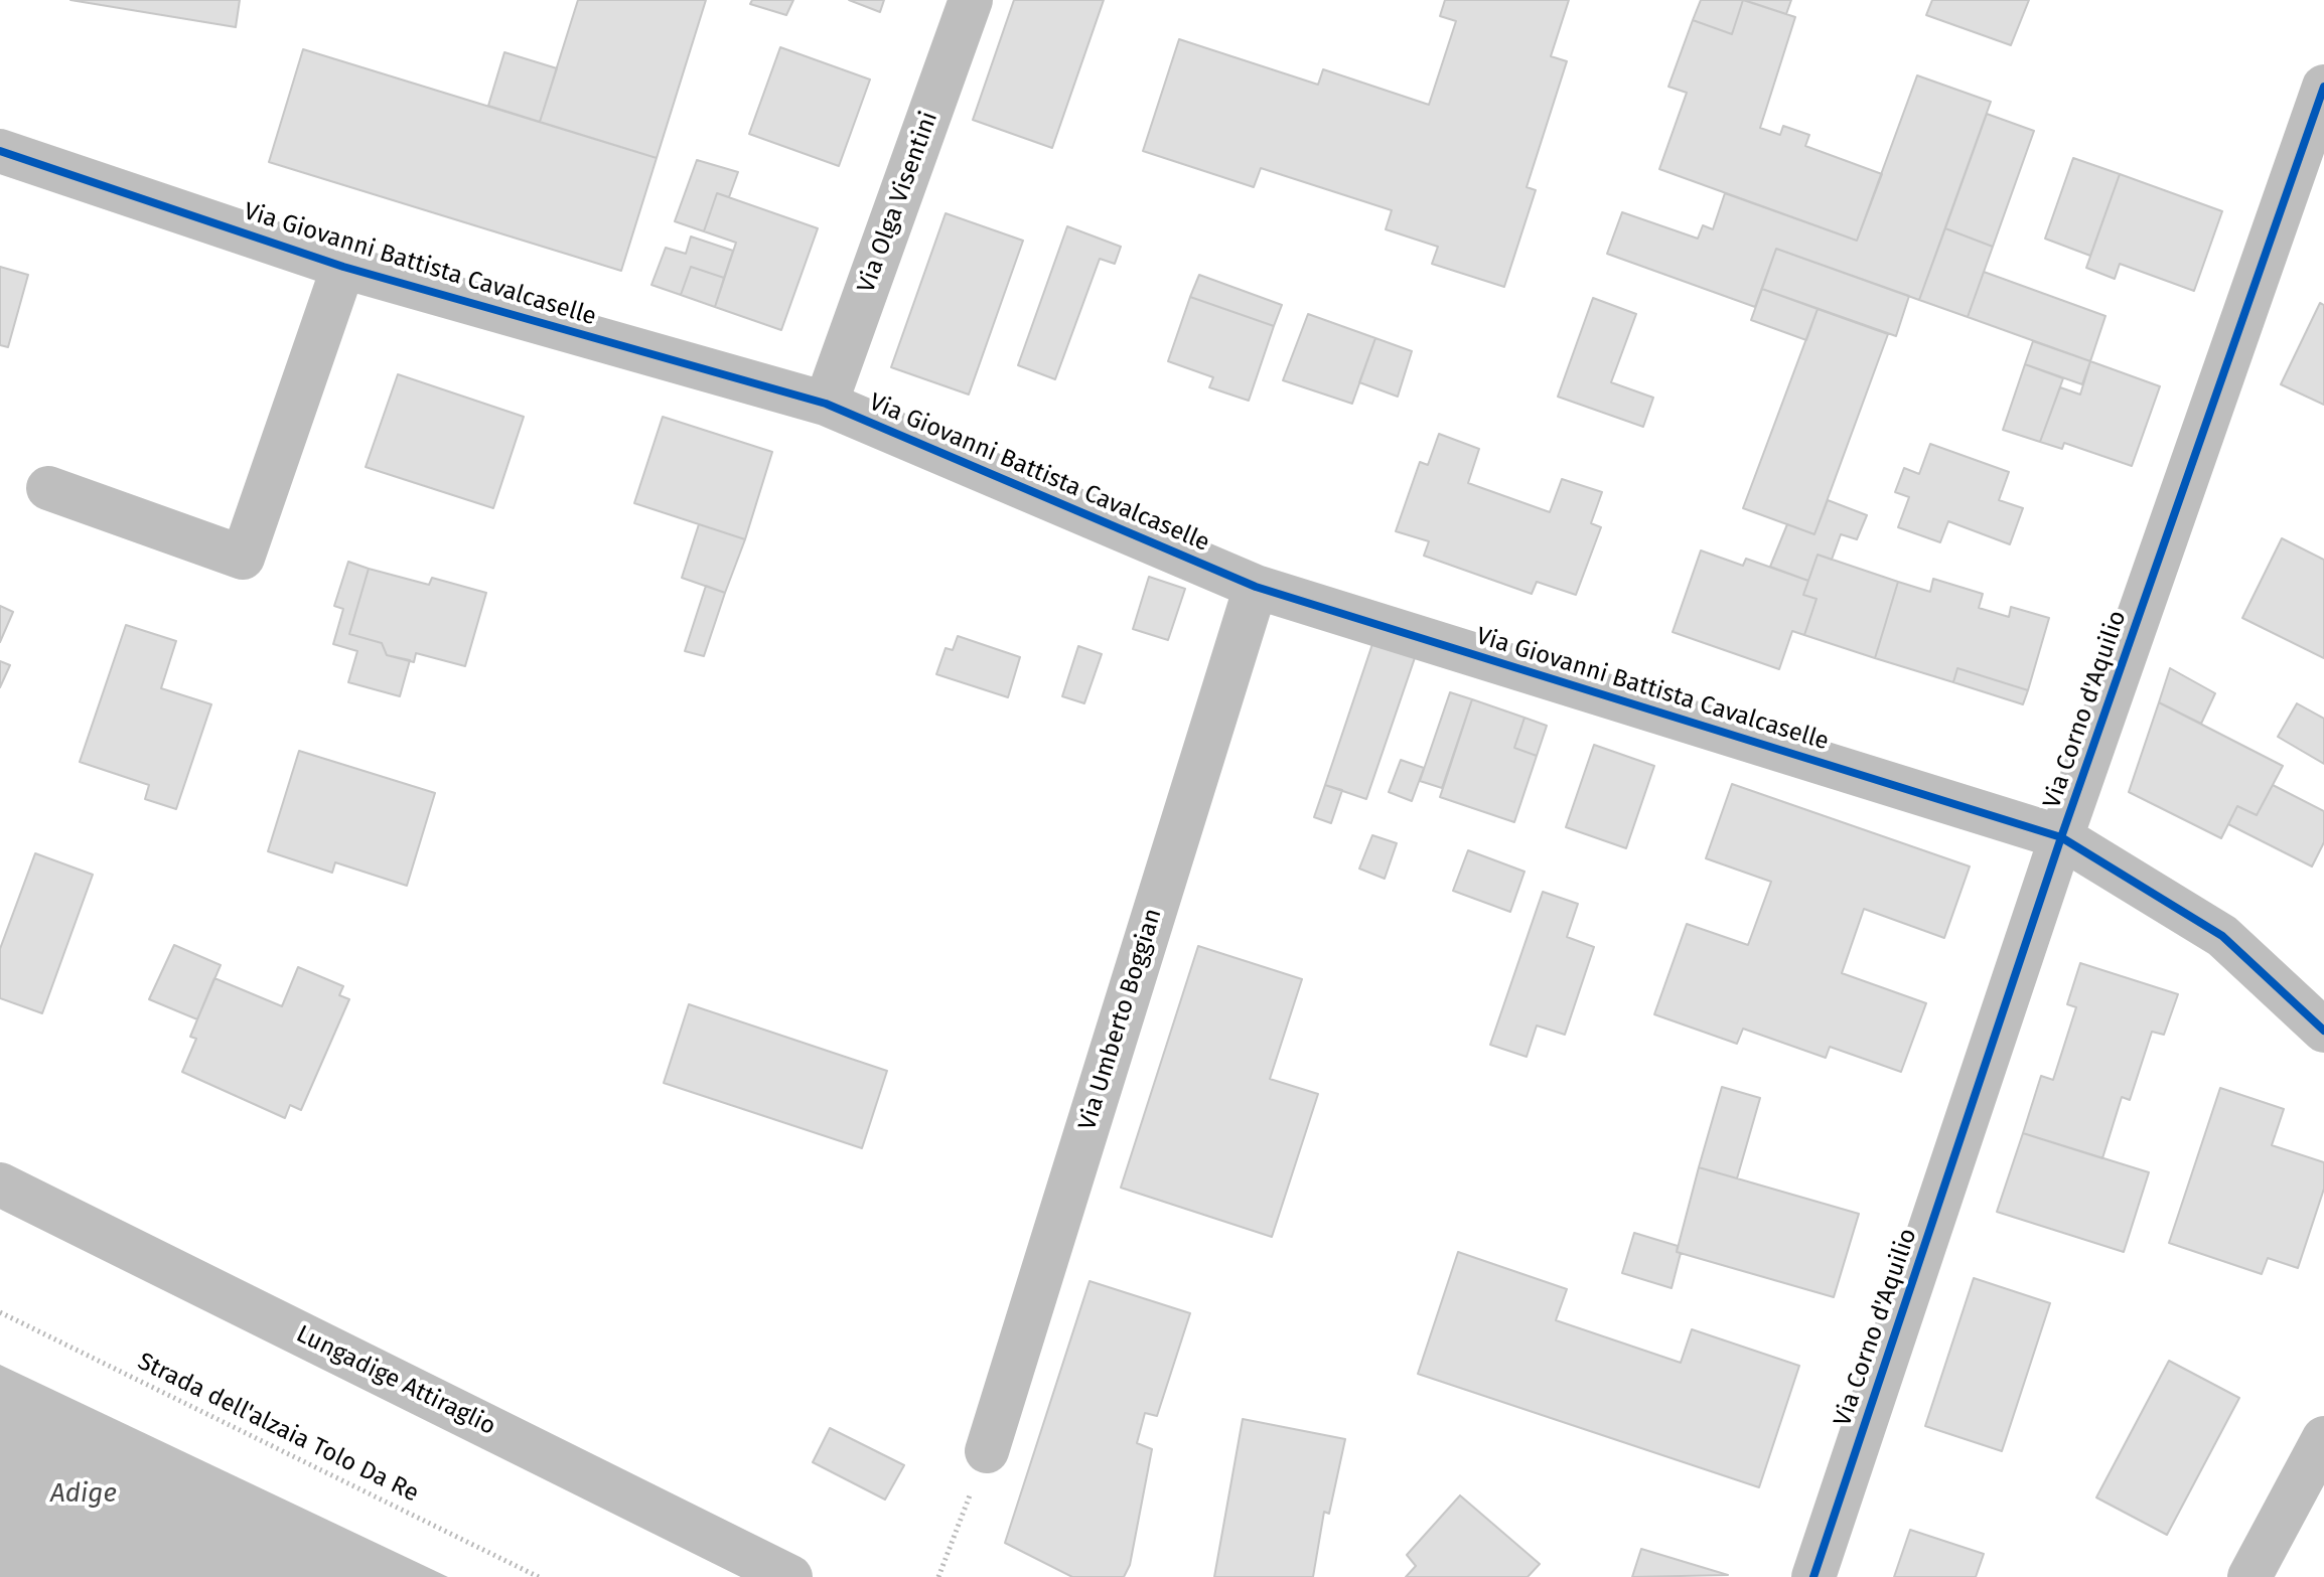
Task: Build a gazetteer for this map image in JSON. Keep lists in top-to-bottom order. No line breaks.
{"streets":{"street":["Via Olga Visentini","Via Giovanni Battista Cavalcaselle","Via Corno d'Aquilio","Via Umberto Boggian","Lungadige Attiraglio"],"path":["Strada dell'alzaia Tolo Da Re"]},"crossings":[["Via Olga Visentini","Via Giovanni Battista Cavalcaselle"],["Via Giovanni Battista Cavalcaselle","Via Corno d'Aquilio"],["Via Giovanni Battista Cavalcaselle","Via Umberto Boggian"]],"water":["Adige"]}
